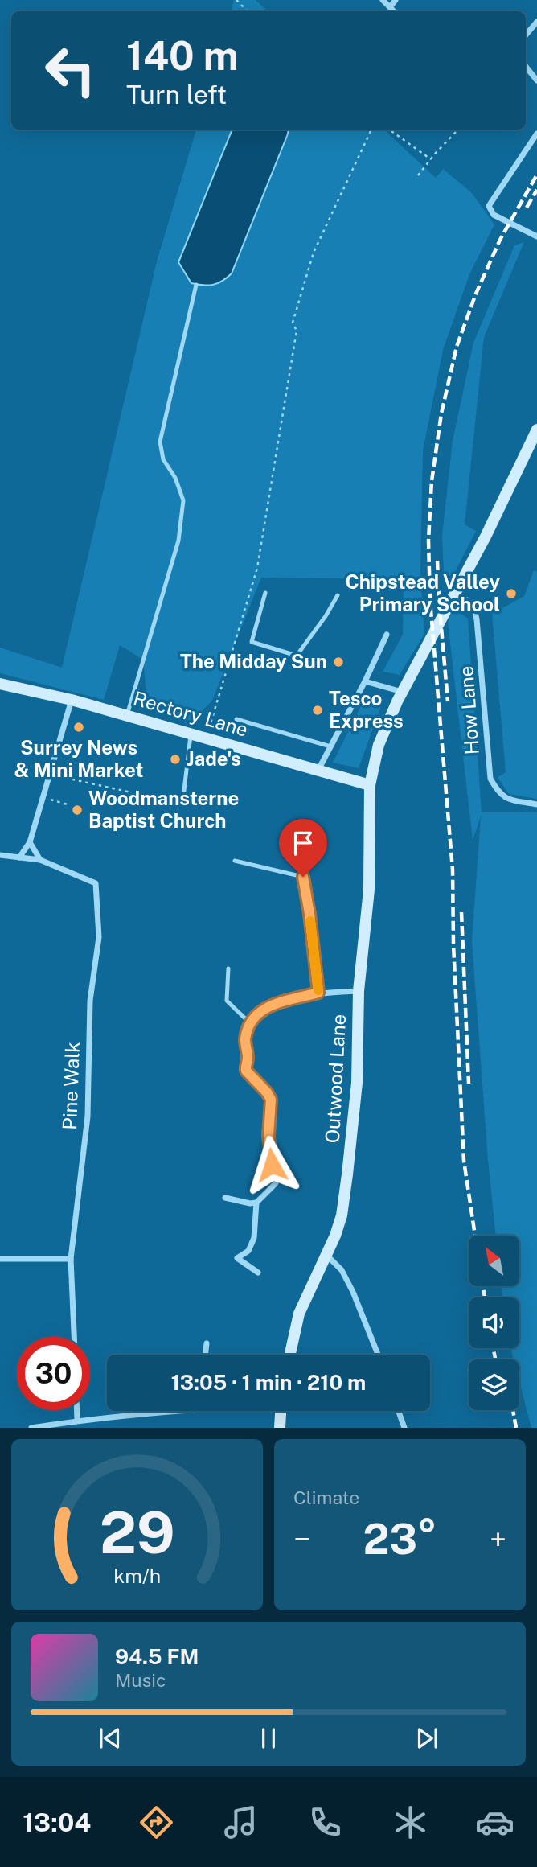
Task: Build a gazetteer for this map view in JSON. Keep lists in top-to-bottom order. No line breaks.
{"streets":{"main road":["Rectory Lane","Outwood Lane"],"street":["How Lane","Pine Walk"]},"crossings":[["How Lane","Outwood Lane"],["Rectory Lane","Outwood Lane"]],"places":["Chipstead Valley Primary School","The Midday Sun","Tesco Express","Surrey News & Mini Market","Jade's","Woodmansterne Baptist Church"],"north":"top left","page":{"turn":["140 m","Turn left"],"limit":"30","trip":"13:05 · 1 min · 210 m","tile":"Climate","heat":["−","23°","+"],"song":["94.5 FM","Music"],"tabs":"13:04","gauge":["29","km/h"]}}
